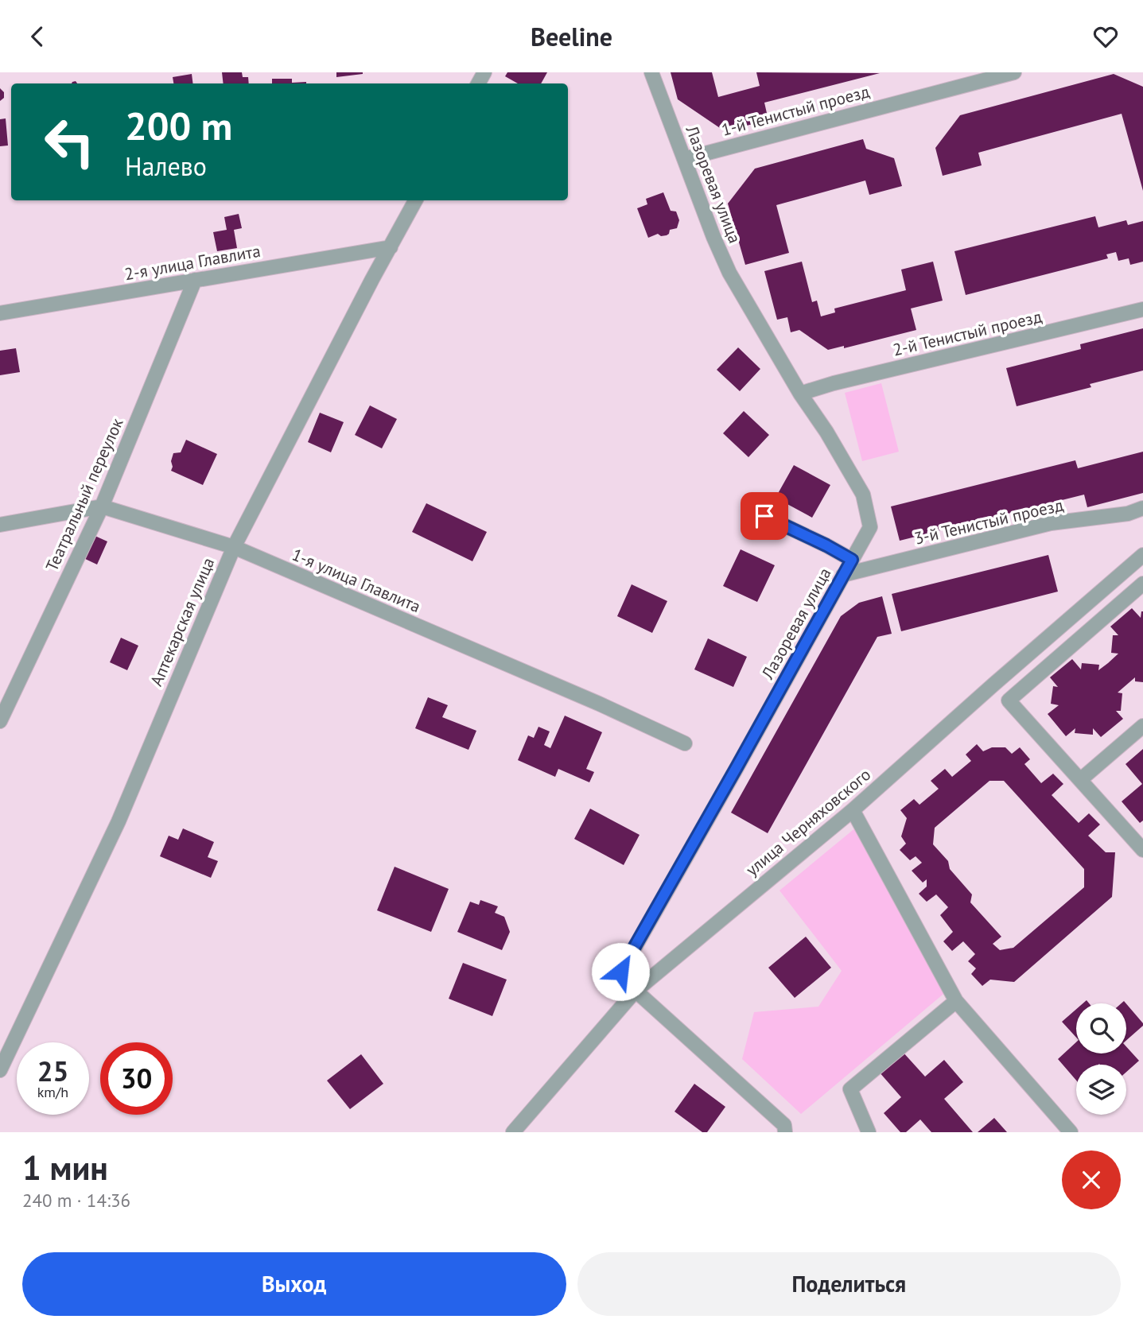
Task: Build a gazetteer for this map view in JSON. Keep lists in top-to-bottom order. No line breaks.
{"streets":{"street":["1-й Тенистый проезд","Лазоревая улица","2-я улица Главлита","2-й Тенистый проезд","Театральный переулок","3-й Тенистый проезд","1-я улица Главлита","Аптекарская улица","улица Черняховского"]},"crossings":[["1-й Тенистый проезд","Лазоревая улица"],["Лазоревая улица","2-й Тенистый проезд"],["Лазоревая улица","3-й Тенистый проезд"],["Лазоревая улица","улица Черняховского"],["2-я улица Главлита","Театральный переулок"],["2-я улица Главлита","Аптекарская улица"],["Театральный переулок","1-я улица Главлита"],["1-я улица Главлита","Аптекарская улица"]],"page":{"header":"Beeline","turn":["200 m","Налево"],"speed":"25 km/h","limit":"30","heading":["1 мин","240 m · 14:36"],"buttons":["Выход","Поделиться"]}}
